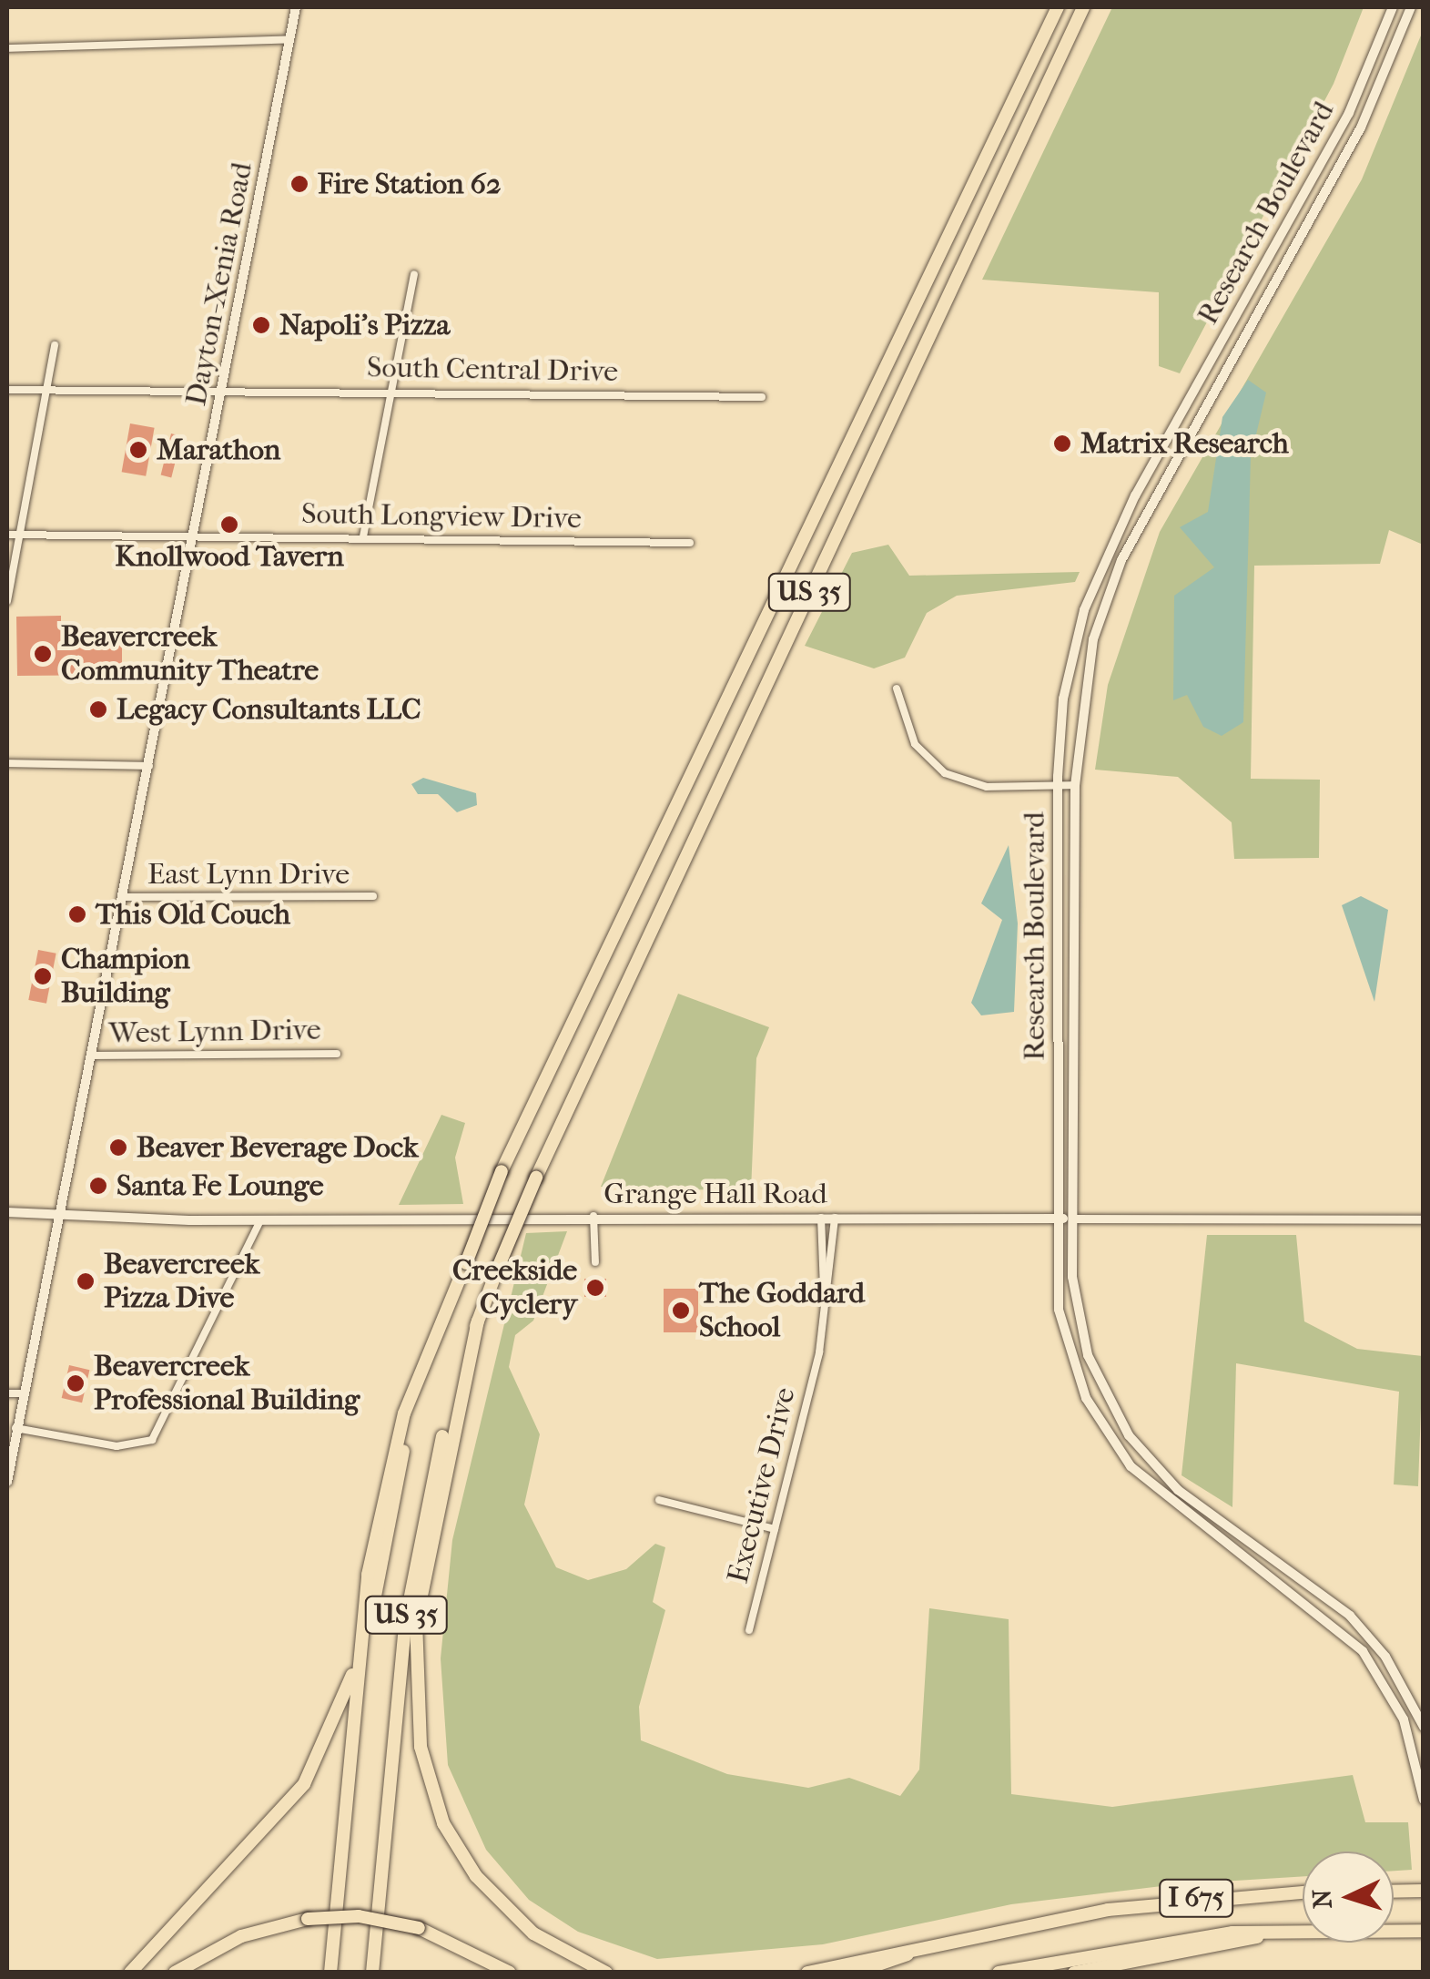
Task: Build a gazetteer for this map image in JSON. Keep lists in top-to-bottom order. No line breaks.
{"streets":{"highway":["US 35","I 675"],"main road":["Research Boulevard","Dayton-Xenia Road","Grange Hall Road"],"street":["South Central Drive","South Longview Drive","East Lynn Drive","West Lynn Drive","Executive Drive"]},"crossings":[["Research Boulevard","Grange Hall Road"],["Dayton-Xenia Road","South Central Drive"],["Dayton-Xenia Road","South Longview Drive"],["Dayton-Xenia Road","East Lynn Drive"],["Dayton-Xenia Road","West Lynn Drive"],["Dayton-Xenia Road","Grange Hall Road"],["Grange Hall Road","Executive Drive"]],"places":["Fire Station 62","Napoli's Pizza","Matrix Research","Marathon","Knollwood Tavern","Beavercreek Community Theatre","Legacy Consultants LLC","This Old Couch","Champion Building","Beaver Beverage Dock","Santa Fe Lounge","Beavercreek Pizza Dive","Creekside Cyclery","The Goddard School","Beavercreek Professional Building"],"north":"left"}
